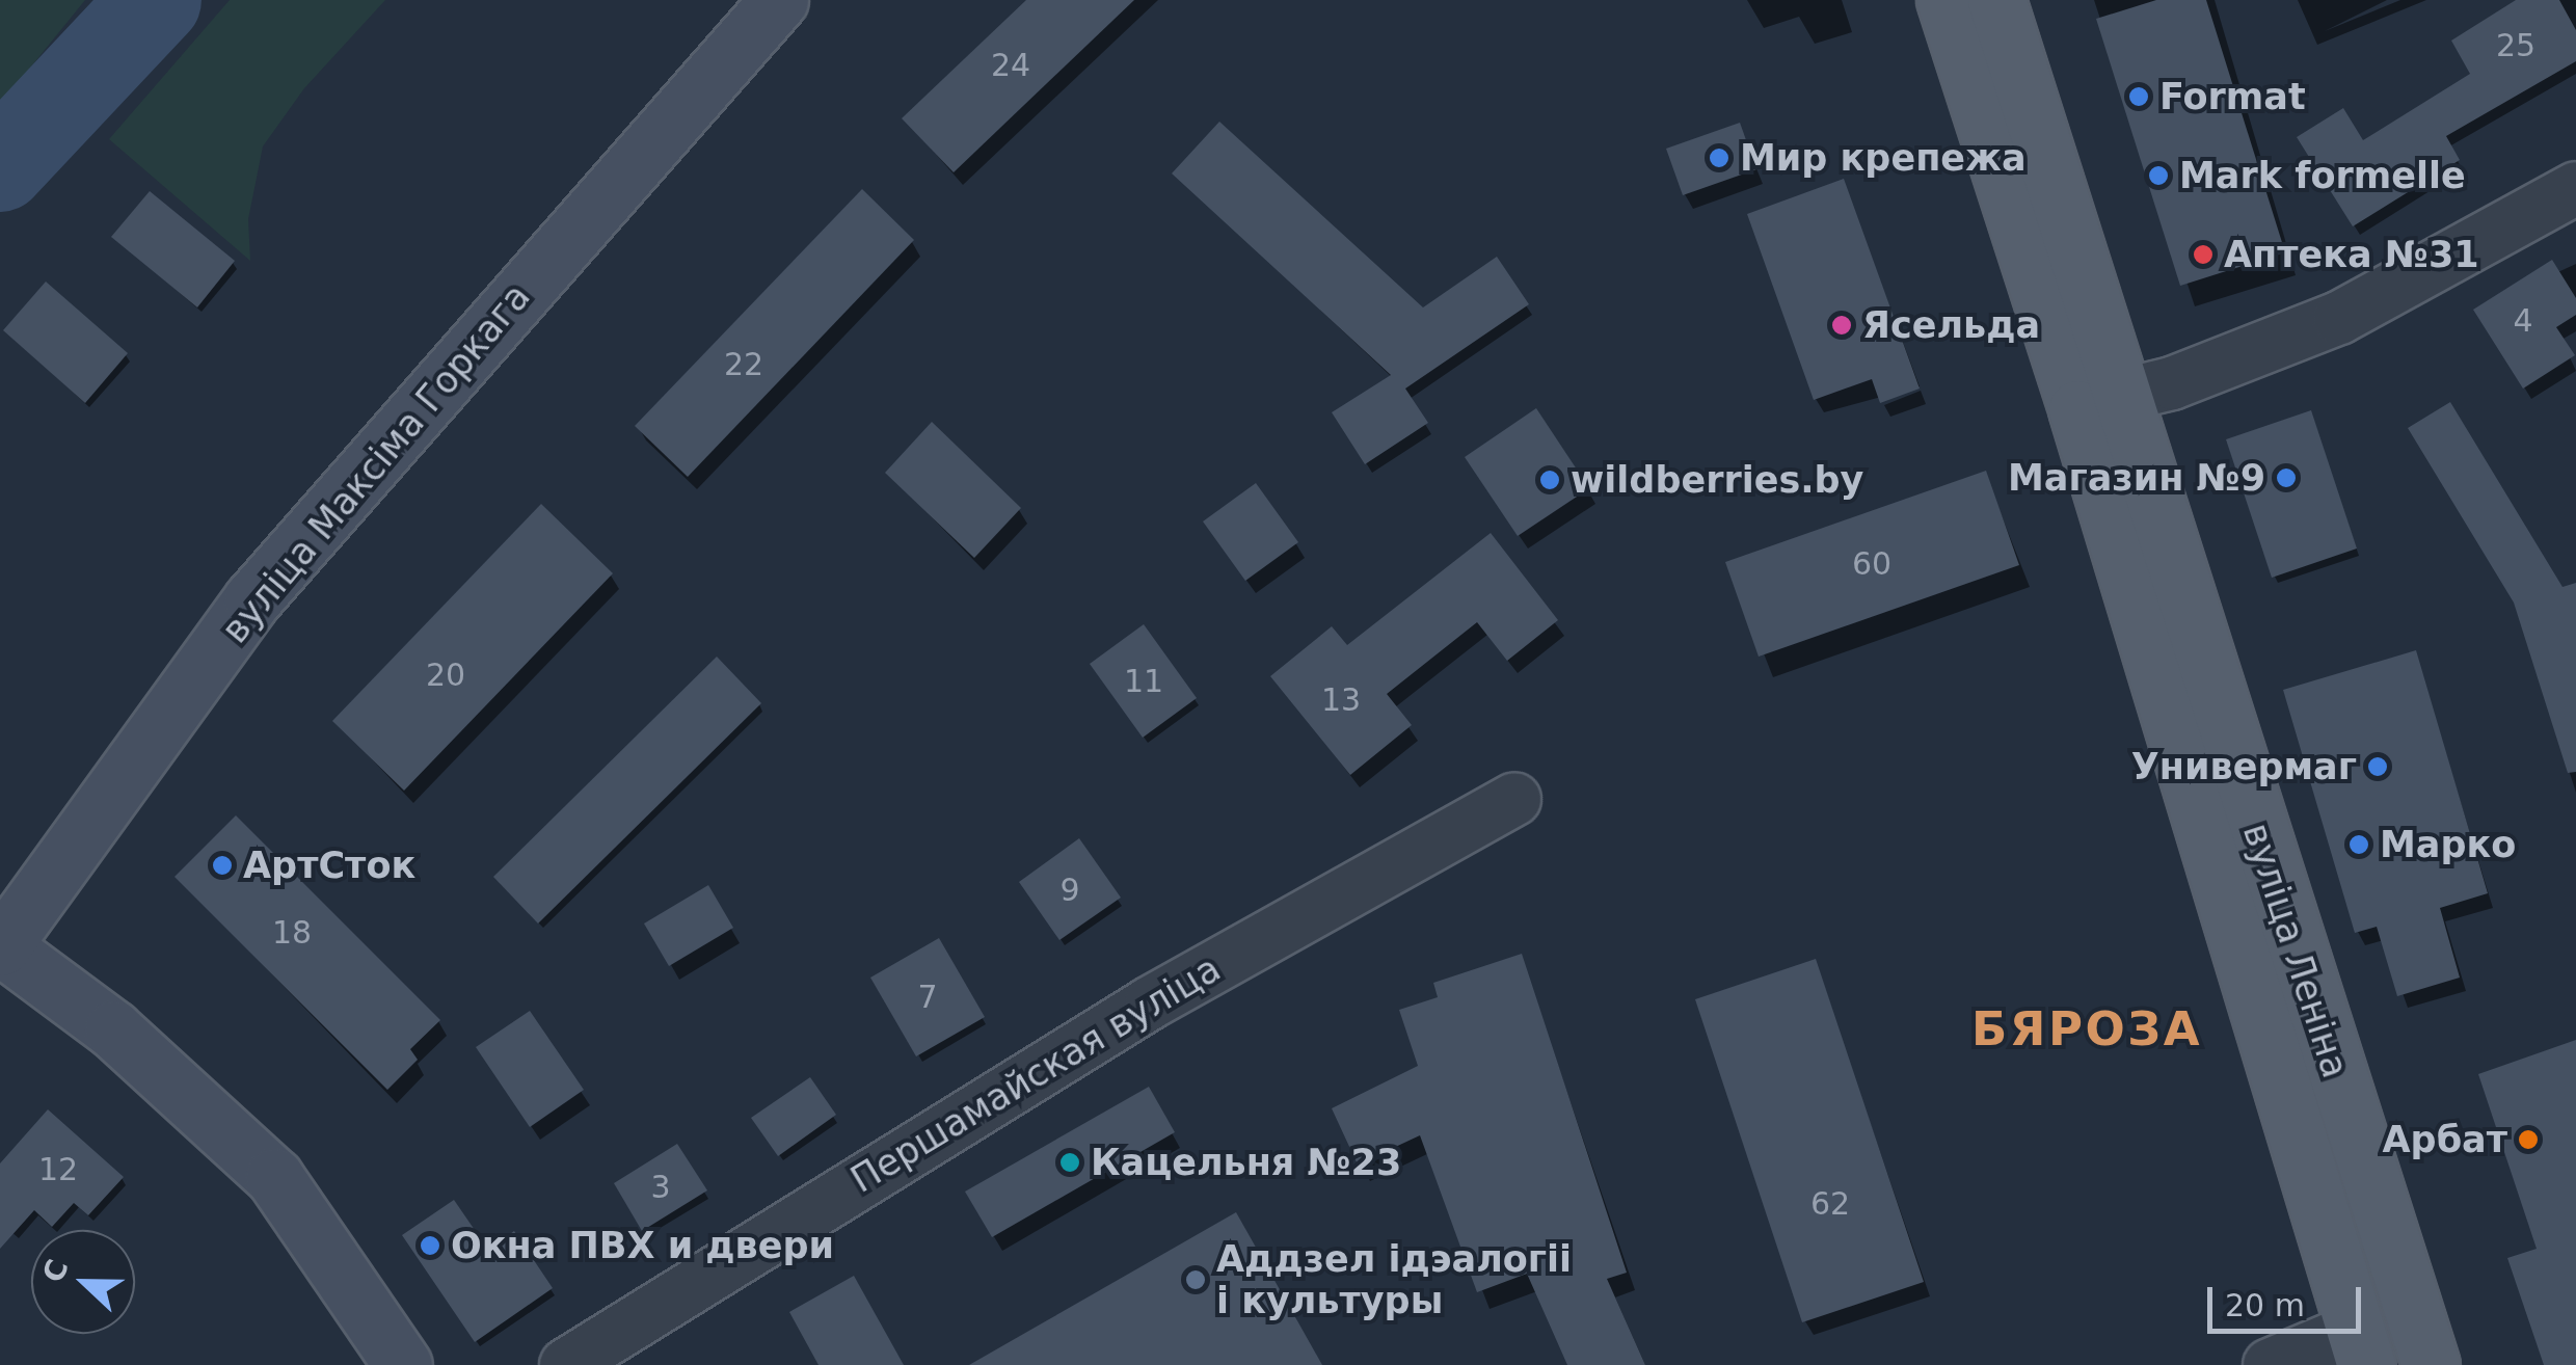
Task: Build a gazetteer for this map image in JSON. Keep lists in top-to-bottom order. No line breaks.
{"streets":{"main road":["вуліца Леніна"],"street":["вуліца Максіма Горкага","Першамайская вуліца"]},"districts":["БЯРОЗА"],"places":["Format","Мир крепежа","Mark formelle","Аптека №31","Ясельда","Магазин №9","wildberries.by","Универмаг","Марко","АртСток","Арбат","Кацельня №23","Окна ПВХ и двери","Аддзел ідэалогіі і культуры"],"house_numbers":["25","24","4","22","60","20","11","13","9","18","7","12","3","62"],"scale_bar":"20 m","north":"left"}
